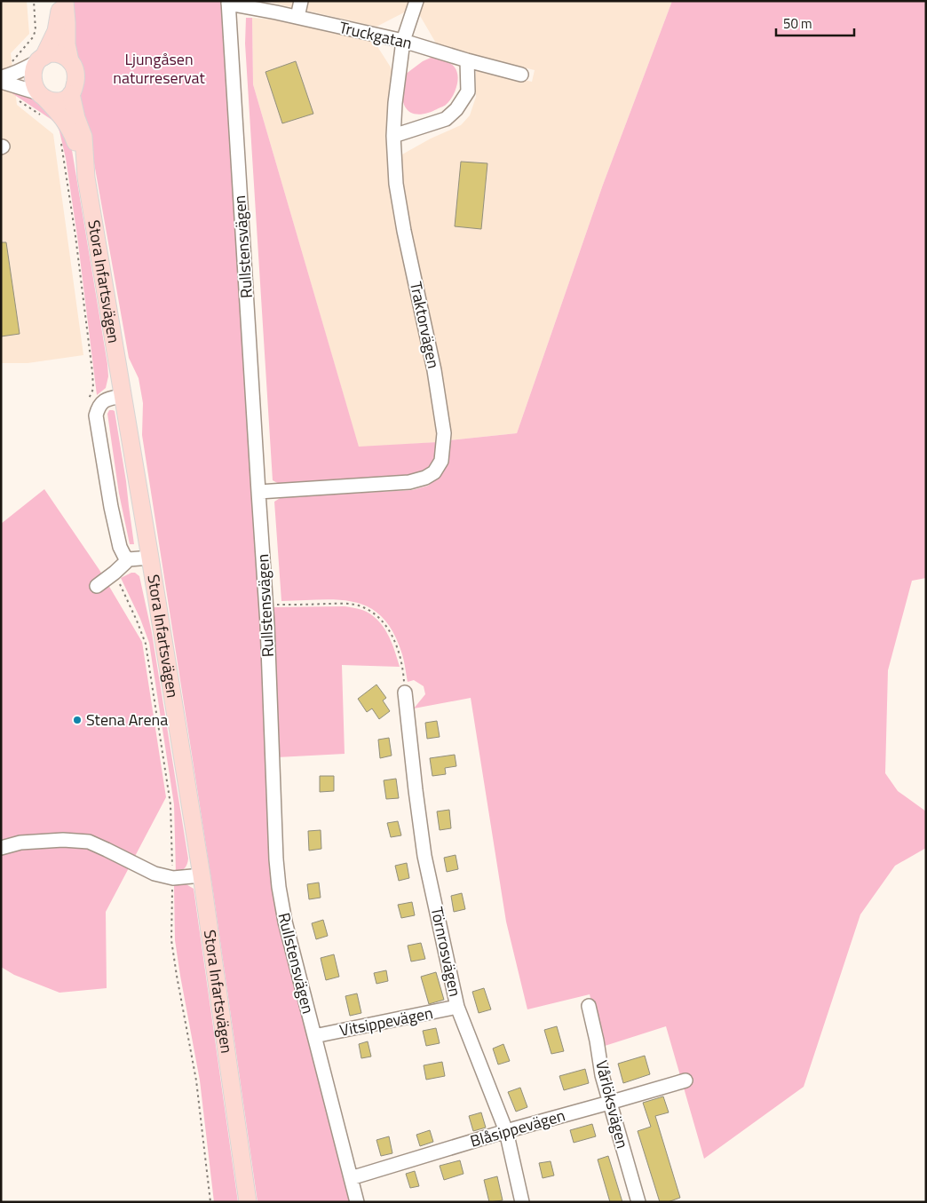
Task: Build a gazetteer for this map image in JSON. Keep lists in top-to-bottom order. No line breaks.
{"streets":{"main road":["Stora Infartsvägen"],"street":["Truckgatan","Rullstensvägen","Traktorvägen","Törnrosvägen","Vitsippevägen","Vårlöksvägen","Blåsippevägen"]},"crossings":[["Truckgatan","Rullstensvägen"],["Truckgatan","Traktorvägen"],["Rullstensvägen","Traktorvägen"],["Rullstensvägen","Vitsippevägen"],["Rullstensvägen","Blåsippevägen"],["Törnrosvägen","Vitsippevägen"],["Törnrosvägen","Blåsippevägen"],["Vårlöksvägen","Blåsippevägen"]],"parks":["Ljungåsen naturreservat"],"places":["Stena Arena"],"scale_bar":"50 m"}
